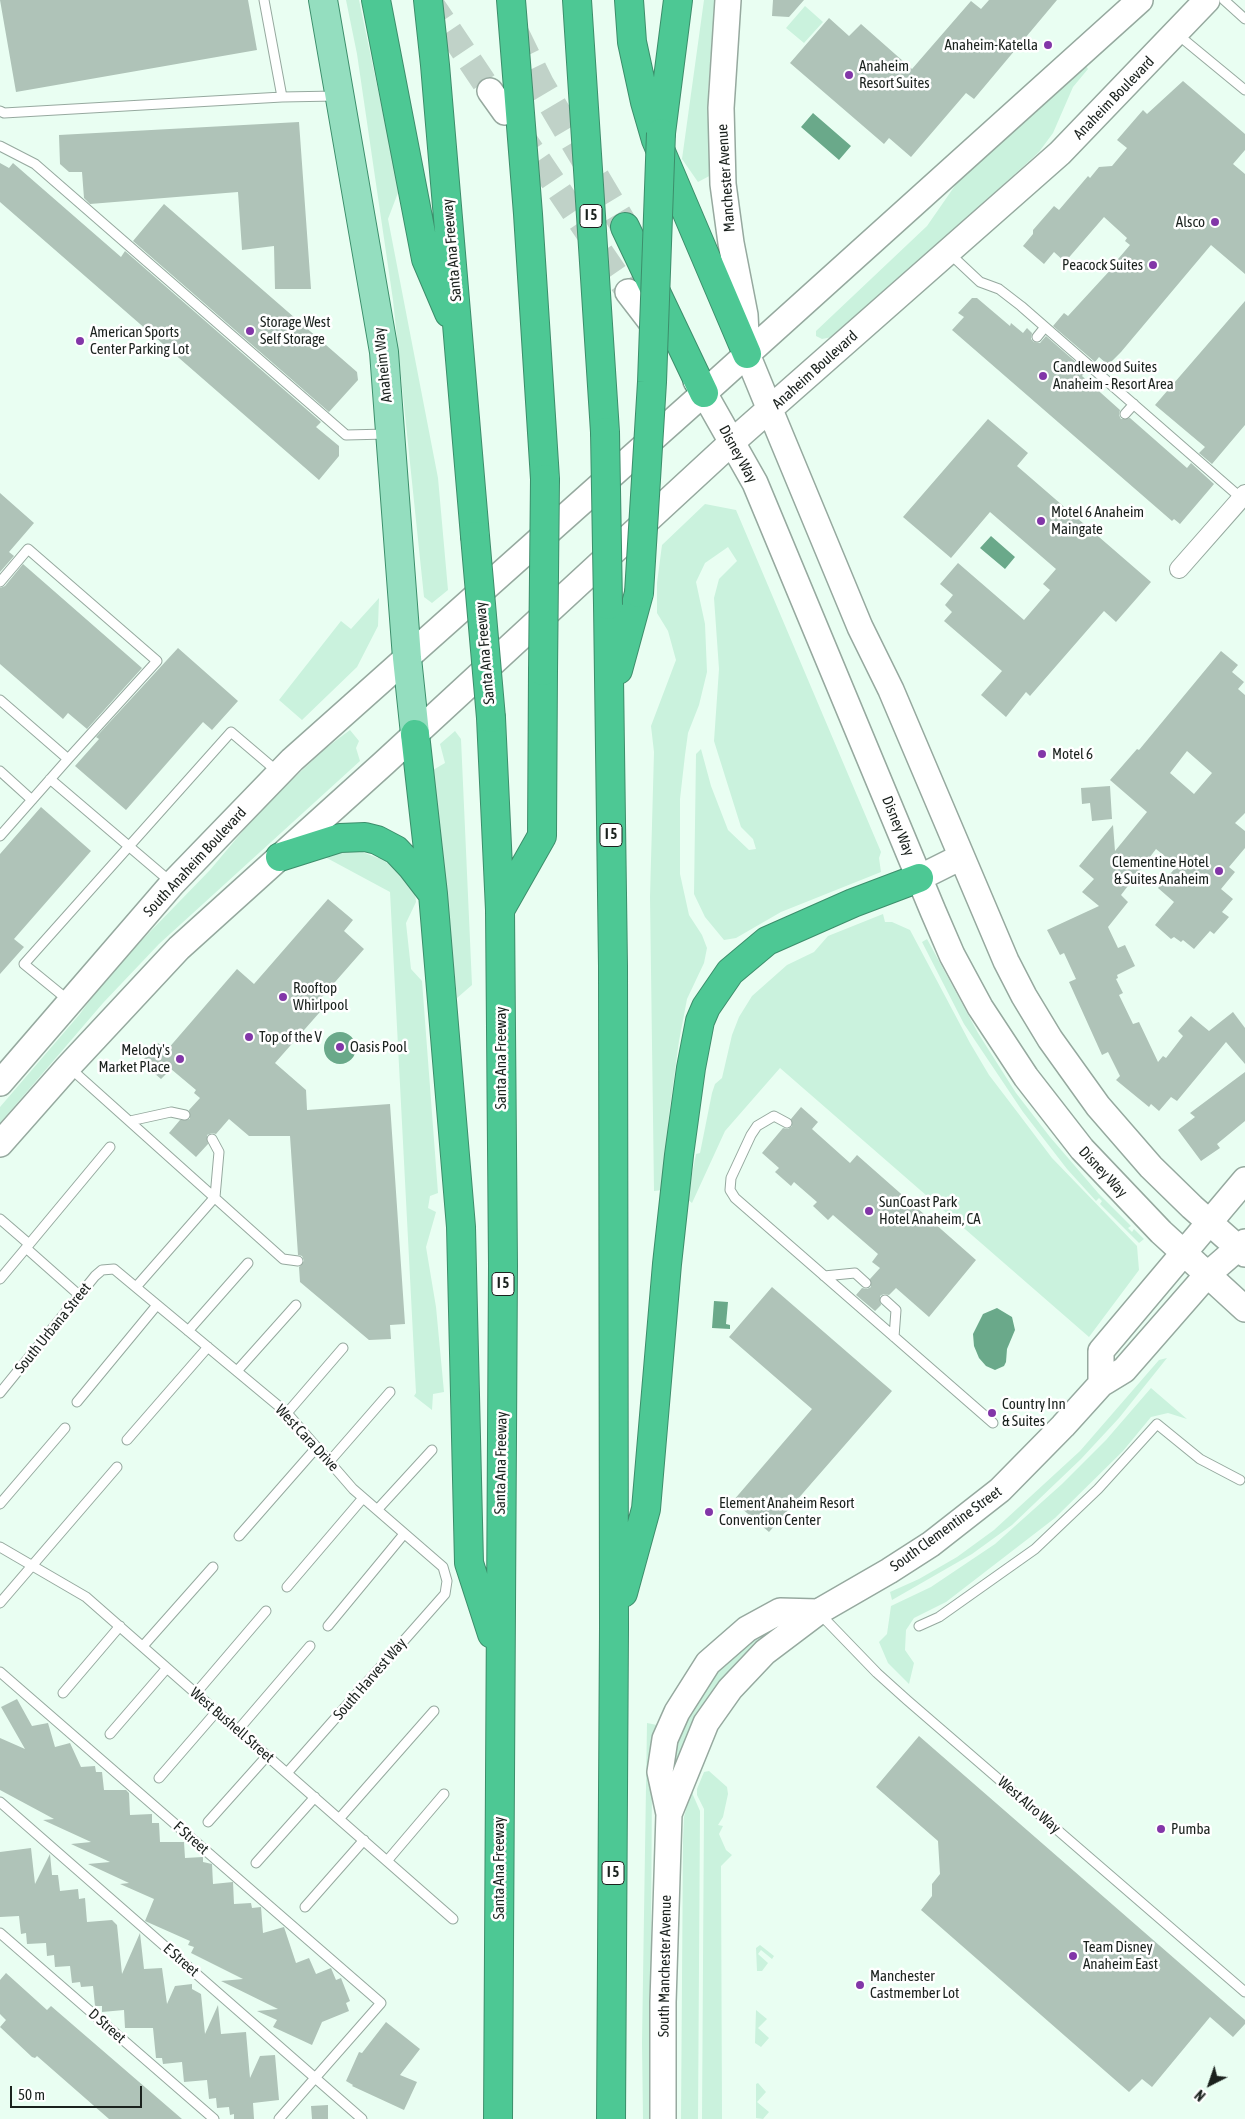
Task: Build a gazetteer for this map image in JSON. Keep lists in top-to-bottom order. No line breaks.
{"streets":{"highway":["I 5","Santa Ana Freeway"],"main road":["Anaheim Boulevard","Manchester Avenue","Anaheim Way","Disney Way","South Anaheim Boulevard","South Clementine Street","South Manchester Avenue"],"lane":["South Urbana Street","West Cara Drive","South Harvest Way","West Bushell Street","West Alro Way","F Street","E Street","D Street"]},"crossings":[["Anaheim Boulevard","Manchester Avenue"],["Anaheim Boulevard","Anaheim Way"],["Anaheim Boulevard","Disney Way"],["Anaheim Way","South Anaheim Boulevard"],["Disney Way","South Clementine Street"],["South Urbana Street","West Cara Drive"],["West Cara Drive","South Harvest Way"],["South Clementine Street","West Alro Way"],["South Clementine Street","South Manchester Avenue"],["South Harvest Way","West Bushell Street"],["West Alro Way","South Manchester Avenue"],["F Street","E Street"]],"places":["Anaheim-Katella","Anaheim Resort Suites","Alsco","Peacock Suites","Storage West Self Storage","American Sports Center Parking Lot","Candlewood Suites Anaheim - Resort Area","Motel 6 Anaheim Maingate","Motel 6","Clementine Hotel & Suites Anaheim","Rooftop Whirlpool","Top of the V","Oasis Pool","Melody's Market Place","SunCoast Park Hotel Anaheim, CA","Country Inn & Suites","Element Anaheim Resort Convention Center","Pumba","Team Disney Anaheim East","Manchester Castmember Lot"],"scale_bar":"50 m","north":"bottom left"}
